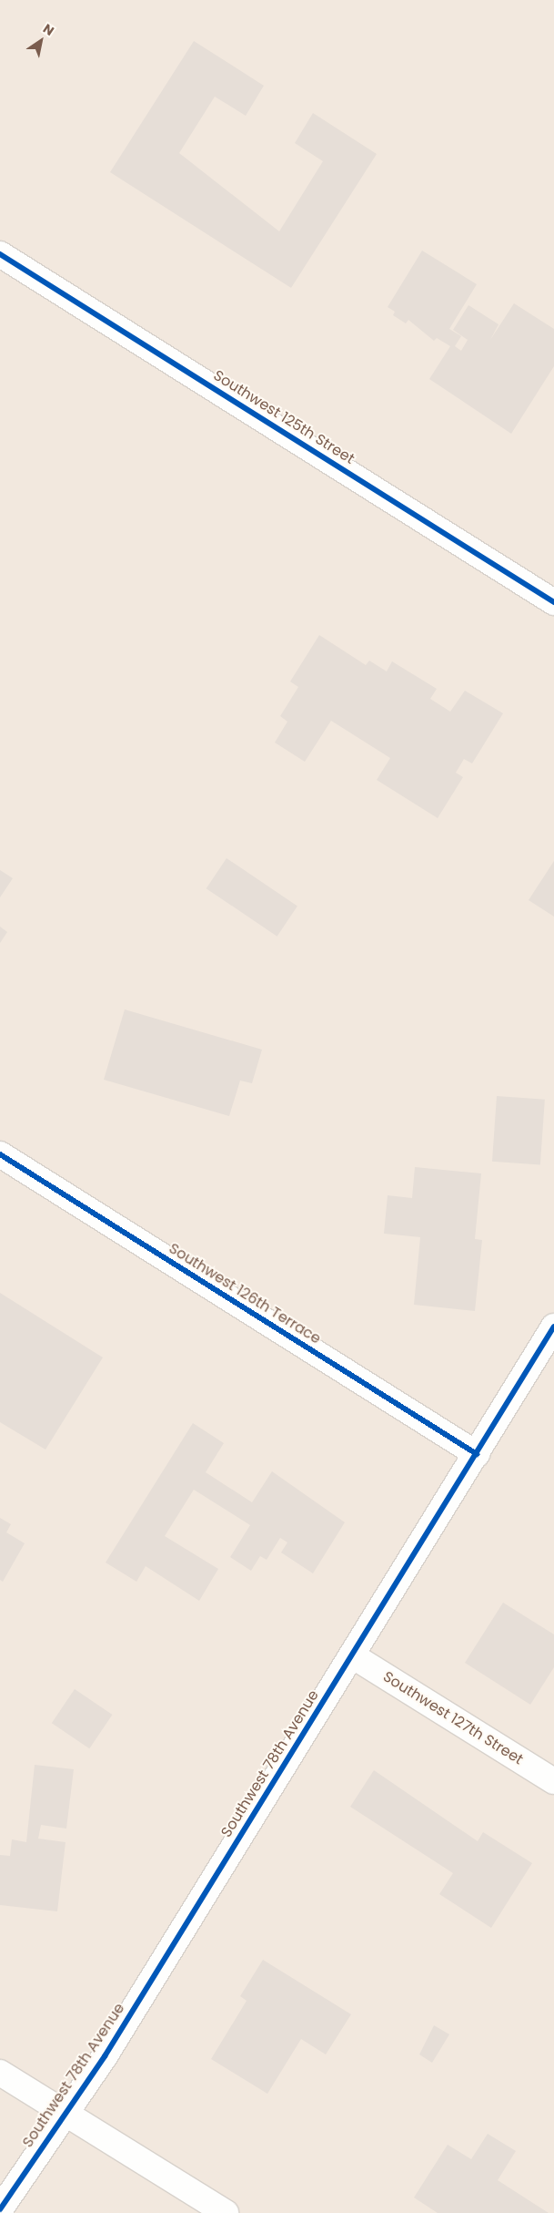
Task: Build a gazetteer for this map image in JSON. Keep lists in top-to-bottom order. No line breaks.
{"streets":{"street":["Southwest 125th Street","Southwest 126th Terrace","Southwest 127th Street","Southwest 78th Avenue"]},"crossings":[["Southwest 126th Terrace","Southwest 78th Avenue"],["Southwest 127th Street","Southwest 78th Avenue"]],"north":"top right"}
